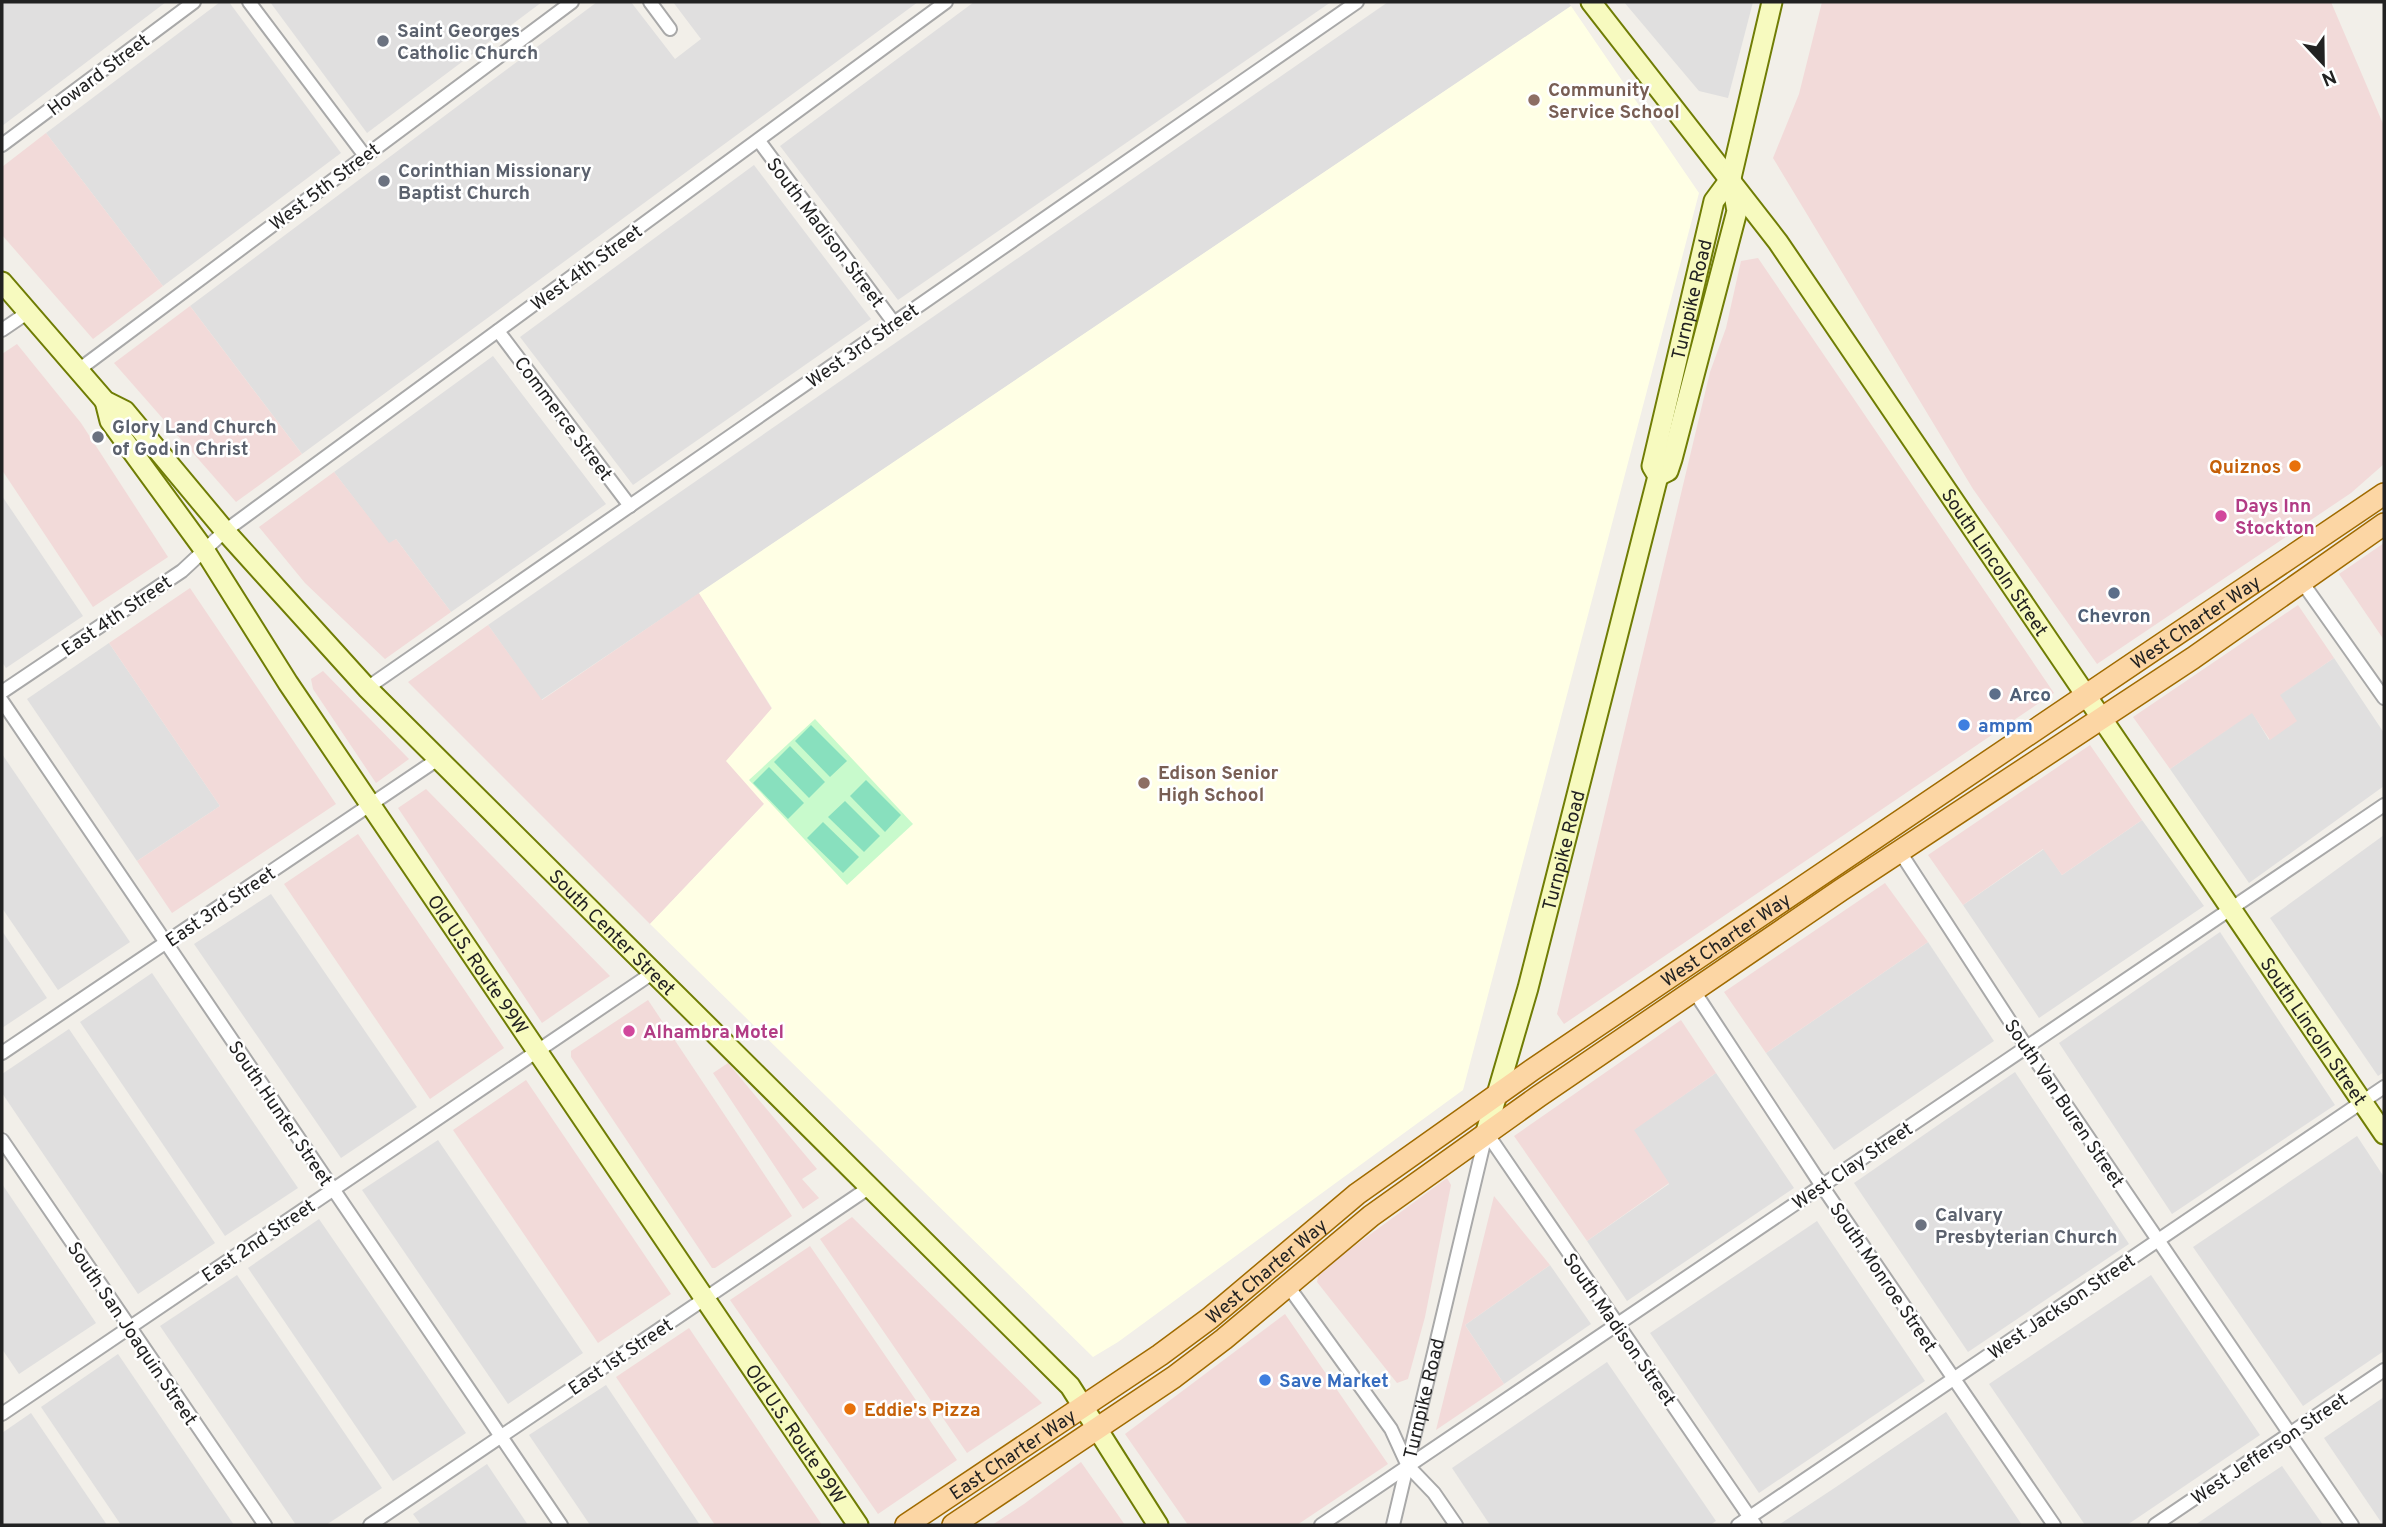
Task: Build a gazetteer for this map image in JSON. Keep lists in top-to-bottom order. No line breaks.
{"streets":{"main road":["Turnpike Road","South Lincoln Street","West Charter Way","South Center Street","Old U.S. Route 99W","East Charter Way"],"street":["Howard Street","West 5th Street","South Madison Street","West 4th Street","West 3rd Street","Commerce Street","East 4th Street","East 3rd Street","South Van Buren Street","South Hunter Street","West Clay Street","East 2nd Street","South Monroe Street","West Jackson Street","South San Joaquin Street","East 1st Street","West Jefferson Street"]},"crossings":[["West 5th Street","Old U.S. Route 99W"],["South Madison Street","West 4th Street"],["South Madison Street","Turnpike Road"],["South Madison Street","West 3rd Street"],["South Madison Street","West Charter Way"],["South Madison Street","West Clay Street"],["South Madison Street","West Jackson Street"],["West 4th Street","Commerce Street"],["West 4th Street","East 4th Street"],["West 4th Street","South Center Street"],["West 4th Street","Old U.S. Route 99W"],["Turnpike Road","South Lincoln Street"],["Turnpike Road","West Charter Way"],["Turnpike Road","West Clay Street"],["West 3rd Street","Commerce Street"],["West 3rd Street","South Center Street"],["South Lincoln Street","West Charter Way"],["South Lincoln Street","West Clay Street"],["South Lincoln Street","West Jackson Street"],["East 4th Street","South Center Street"],["East 4th Street","Old U.S. Route 99W"],["West Charter Way","South Center Street"],["West Charter Way","South Van Buren Street"],["West Charter Way","South Monroe Street"],["West Charter Way","East Charter Way"],["East 3rd Street","South Center Street"],["East 3rd Street","Old U.S. Route 99W"],["East 3rd Street","South Hunter Street"],["South Center Street","Old U.S. Route 99W"],["South Center Street","East 2nd Street"],["South Center Street","East 1st Street"],["South Center Street","East Charter Way"],["Old U.S. Route 99W","East 2nd Street"],["Old U.S. Route 99W","East 1st Street"],["South Van Buren Street","West Clay Street"],["South Van Buren Street","West Jackson Street"],["South Van Buren Street","West Jefferson Street"],["South Hunter Street","East 2nd Street"],["South Hunter Street","East 1st Street"],["West Clay Street","South Monroe Street"],["East 2nd Street","South San Joaquin Street"],["South Monroe Street","West Jackson Street"]],"places":["Saint Georges Catholic Church","Community Service School","Corinthian Missionary Baptist Church","Glory Land Church of God in Christ","Quiznos","Days Inn Stockton","Chevron","Arco","ampm","Edison Senior High School","Alhambra Motel","Calvary Presbyterian Church","Save Market","Eddie's Pizza"],"north":"bottom"}
